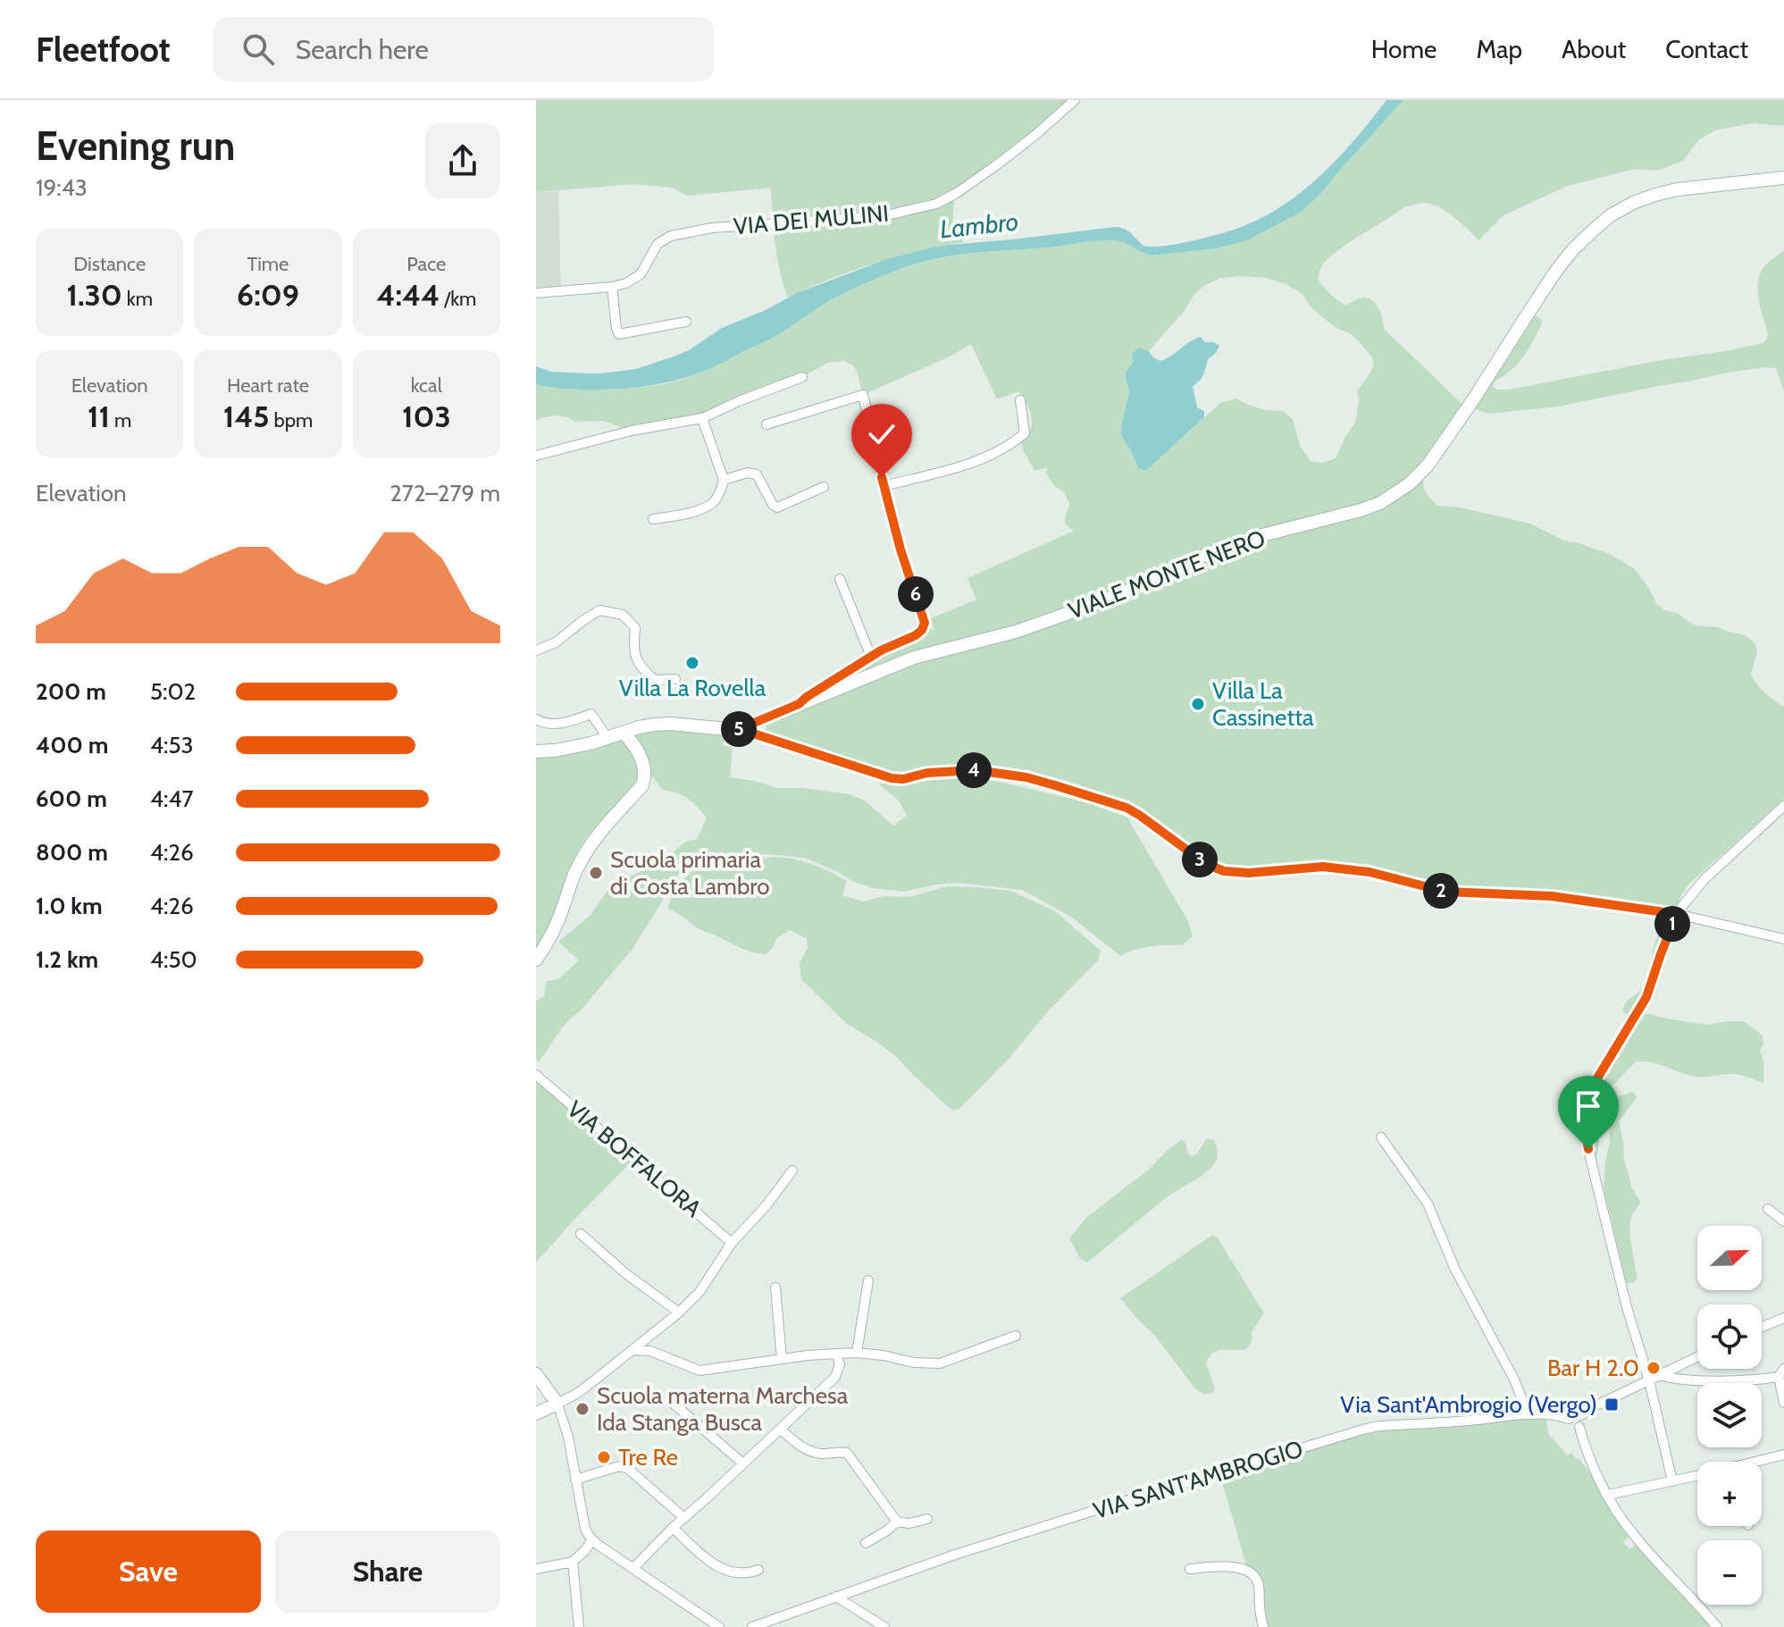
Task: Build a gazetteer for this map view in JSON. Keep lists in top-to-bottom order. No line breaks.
{"streets":{"street":["VIA DEI MULINI","VIALE MONTE NERO","VIA BOFFALORA","VIA SANT'AMBROGIO"]},"water":["Lambro"],"places":{"other":["Villa La Rovella","Villa La Cassinetta","Scuola primaria di Costa Lambro","Bar H 2.0","Scuola materna Marchesa Ida Stanga Busca","Tre Re"],"transit":["Via Sant'Ambrogio (Vergo)"]},"north":"right","page":{"header":"Fleetfoot","search":"Search here","nav":["Home","Map","About","Contact"],"heading":["Evening run","19:43"],"stats":[["Distance","1.30 km"],["Time","6:09"],["Pace","4:44 /km"],["Elevation","11 m"],["Heart rate","145 bpm"],["kcal","103"]],"chart":["Elevation","272–279 m"],"pins":["6","5","4","3","2","1"],"list":[{"name":"200 m","note":"5:02"},{"name":"400 m","note":"4:53"},{"name":"600 m","note":"4:47"},{"name":"800 m","note":"4:26"},{"name":"1.0 km","note":"4:26"},{"name":"1.2 km","note":"4:50"}],"map_buttons":["+","−"],"buttons":["Save","Share"]}}
